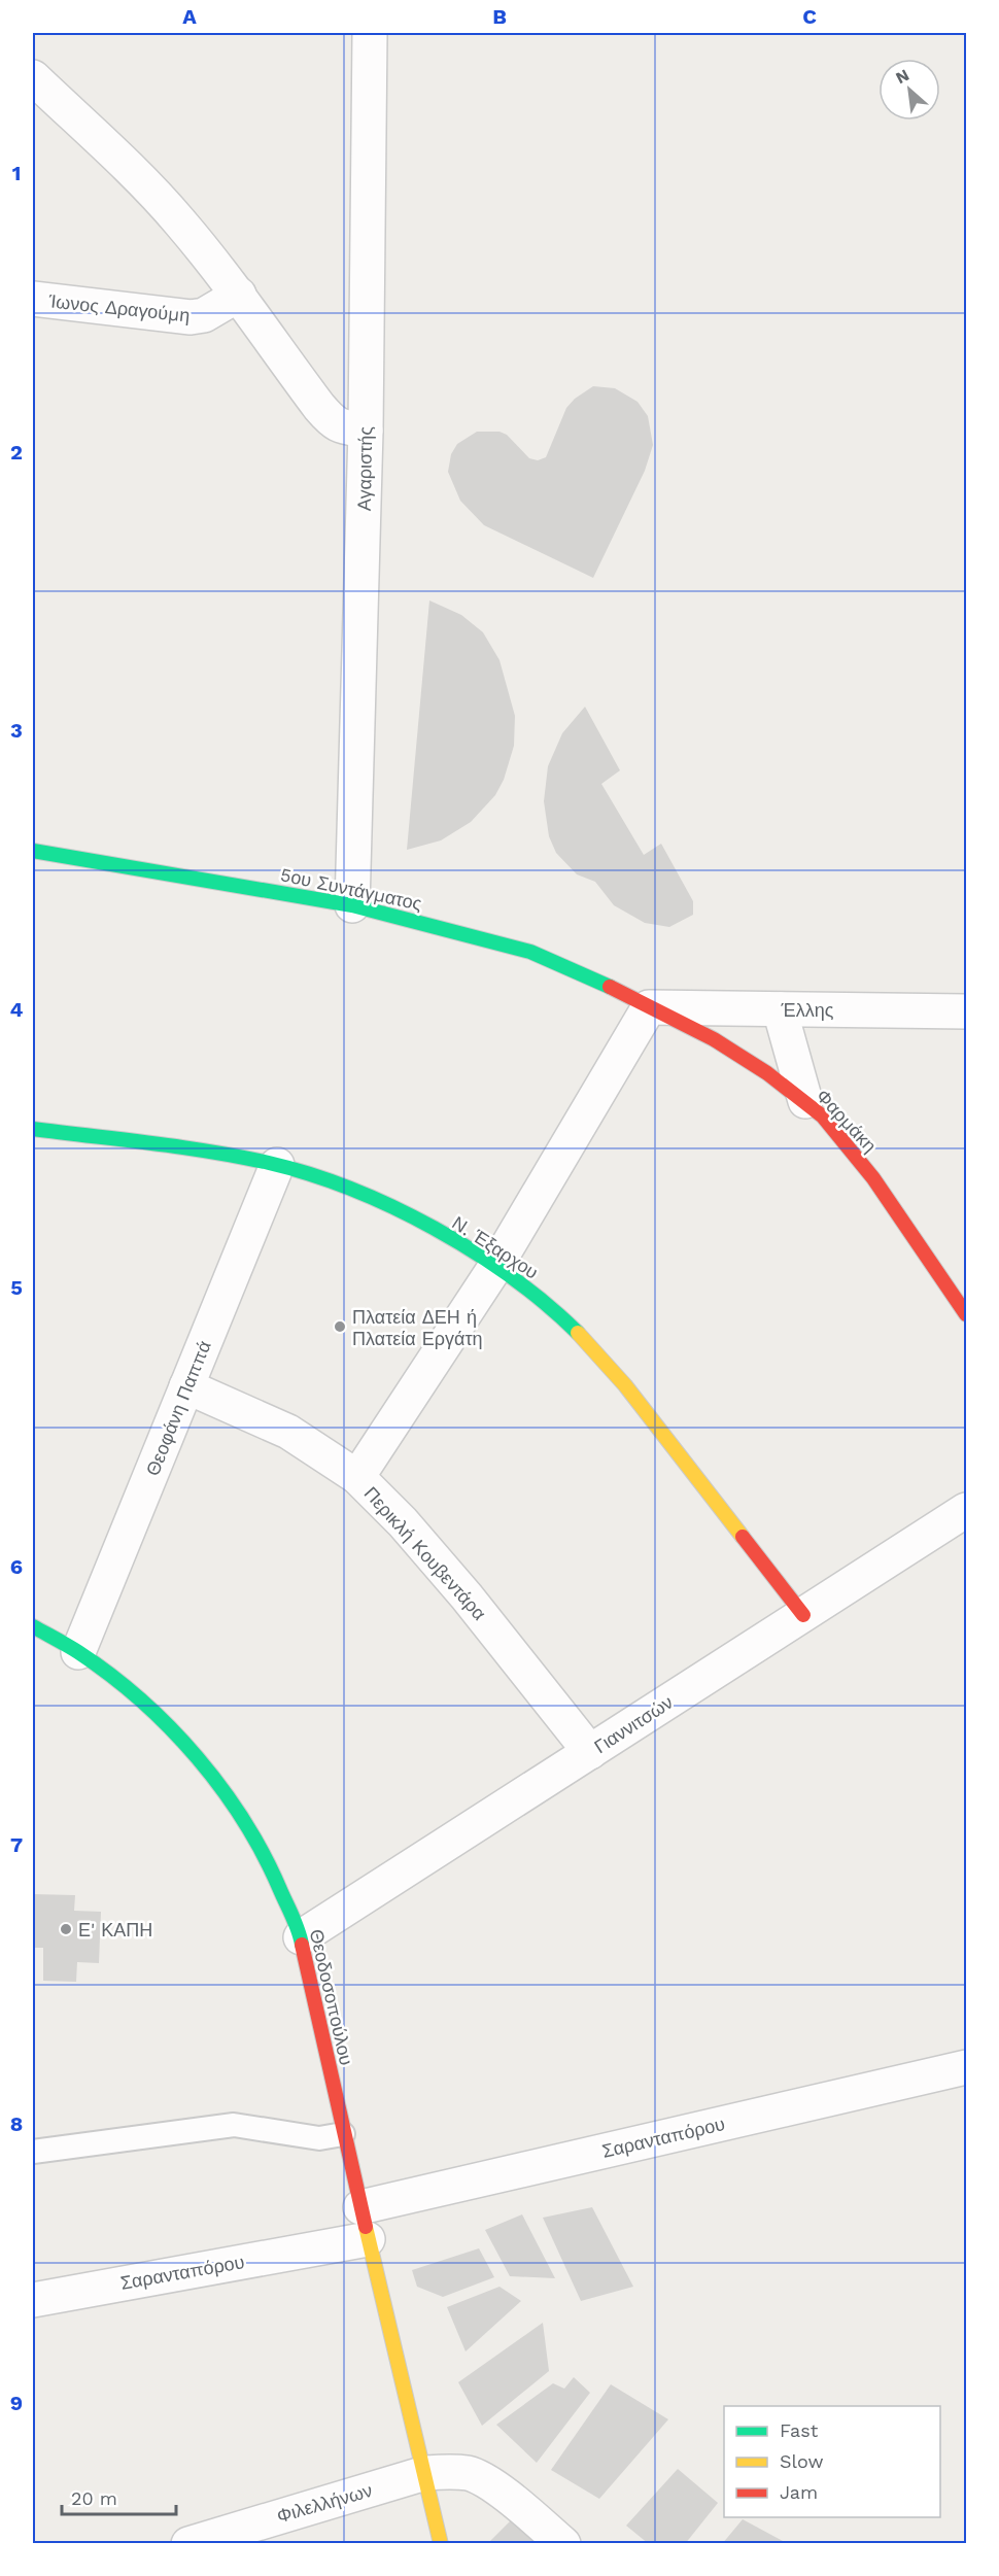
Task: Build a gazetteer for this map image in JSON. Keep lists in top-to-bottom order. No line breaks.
{"streets":{"street":["Ίωνος Δραγούμη","Αγαριστής","5ου Συντάγματος","Έλλης","Φαρμάκη","Ν. Έξαρχου","Θεοφάνη Παππά","Περικλή Κουβεντάρα","Γιαννιτσών","Θεοδοσοπούλου","Σαρανταπόρου","Φιλελλήνων"]},"crossings":[["Αγαριστής","5ου Συντάγματος"],["5ου Συντάγματος","Έλλης"],["5ου Συντάγματος","Φαρμάκη"],["Έλλης","Φαρμάκη"],["Ν. Έξαρχου","Θεοφάνη Παππά"],["Ν. Έξαρχου","Γιαννιτσών"],["Θεοφάνη Παππά","Περικλή Κουβεντάρα"],["Θεοφάνη Παππά","Θεοδοσοπούλου"],["Περικλή Κουβεντάρα","Γιαννιτσών"],["Γιαννιτσών","Θεοδοσοπούλου"],["Θεοδοσοπούλου","Σαρανταπόρου"],["Θεοδοσοπούλου","Φιλελλήνων"]],"places":["Πλατεία ΔΕΗ ή Πλατεία Εργάτη","Ε' ΚΑΠΗ"],"legend":["Fast","Slow","Jam"],"scale_bar":"20 m","north":"top left","grid":{"columns":["A","B","C"],"rows":["1","2","3","4","5","6","7","8","9"]}}
